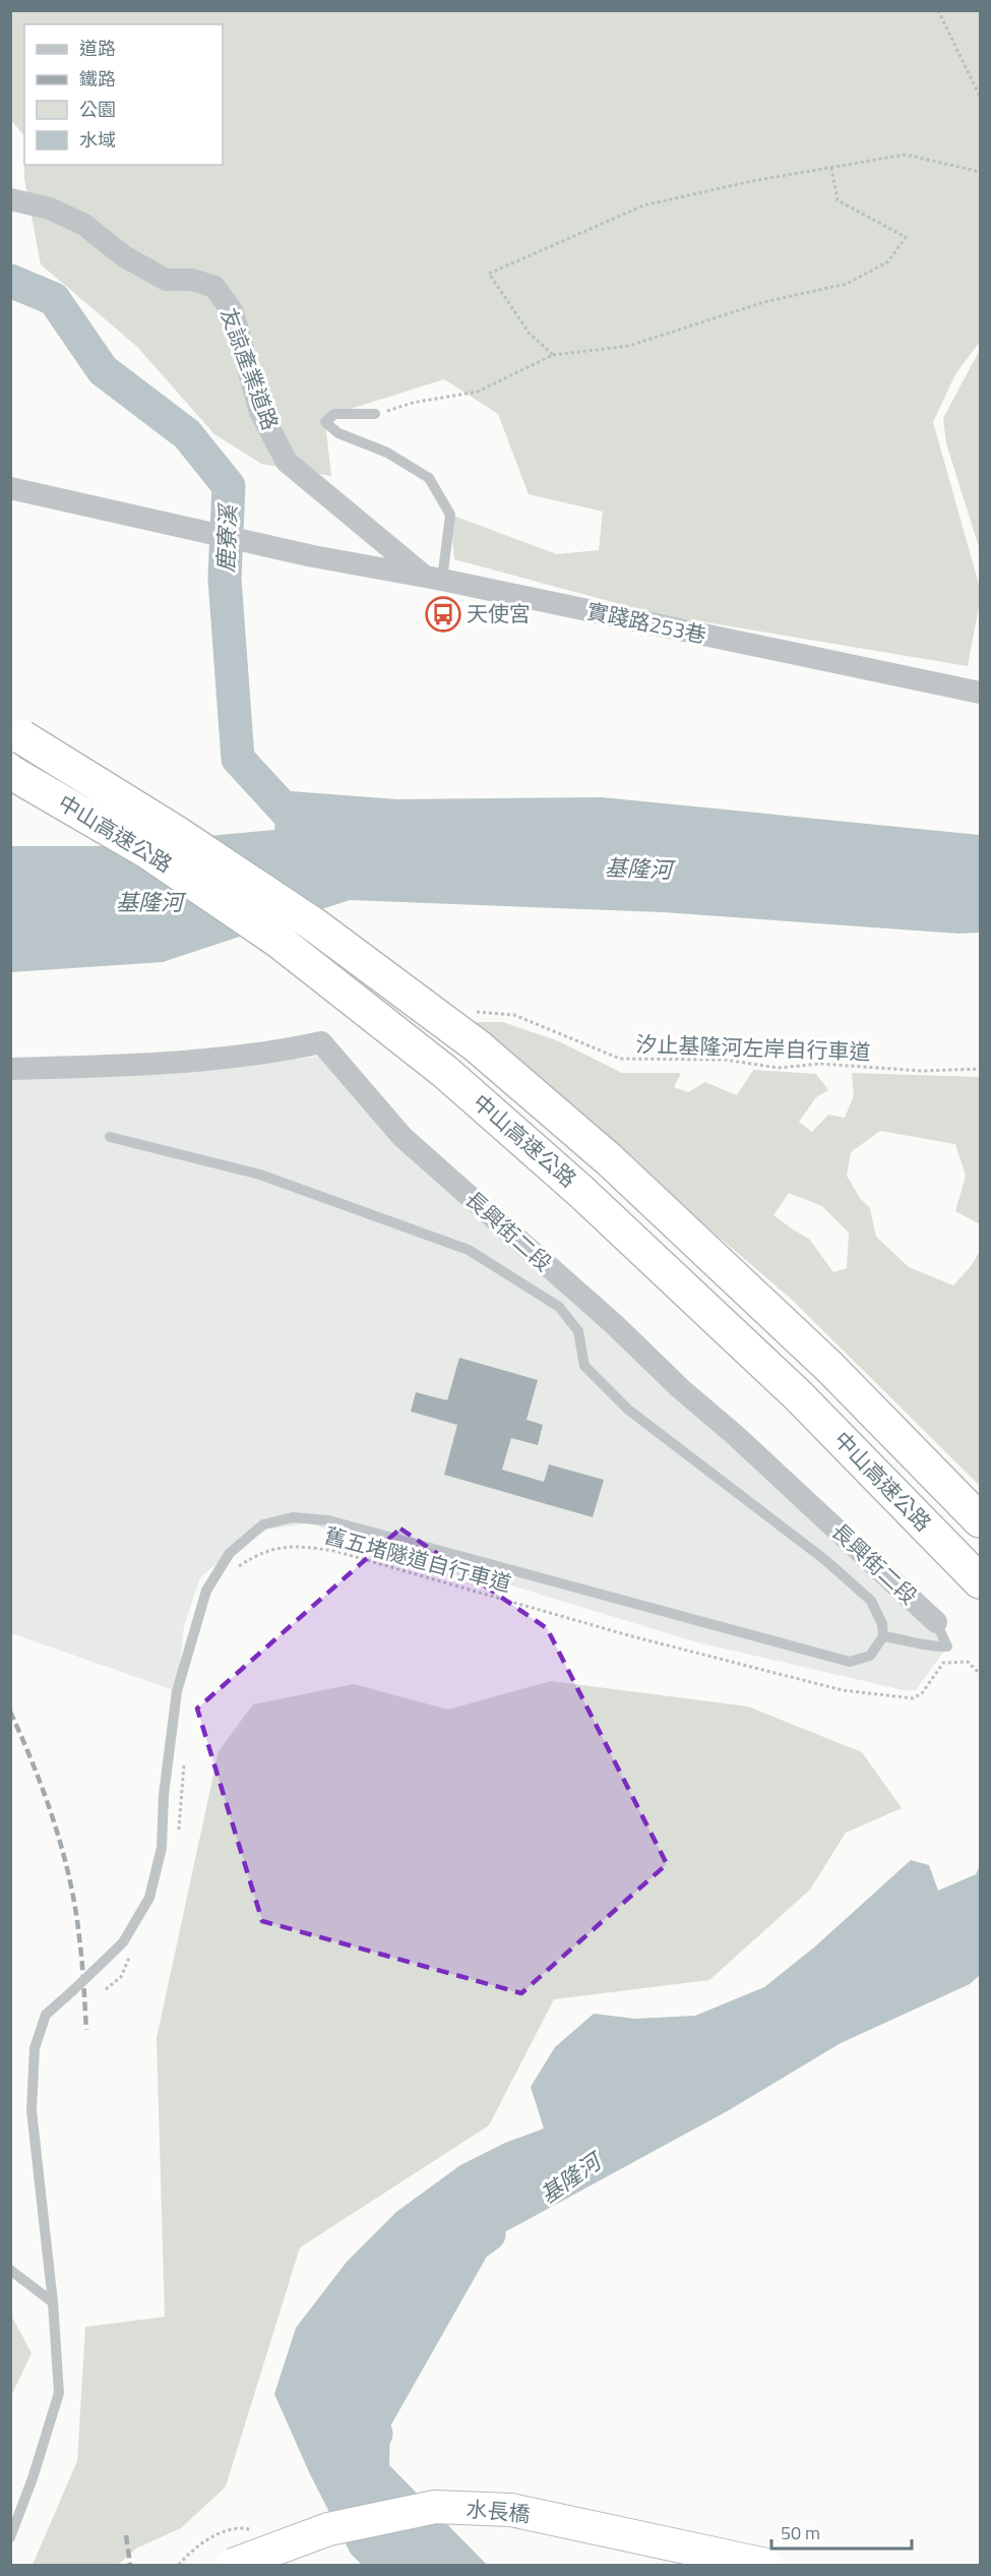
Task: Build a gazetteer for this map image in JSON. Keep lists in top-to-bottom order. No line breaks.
{"streets":{"highway":["中山高速公路"],"street":["友諒產業道路","實踐路253巷","長興街二段","水長橋"],"path":["汐止基隆河左岸自行車道","舊五堵隧道自行車道"]},"crossings":[["友諒產業道路","實踐路253巷"]],"water":["鹿寮溪","基隆河"],"places":{"bus stop":["天使宮"]},"legend":["道路","鐵路","公園","水域"],"scale_bar":"50 m"}
